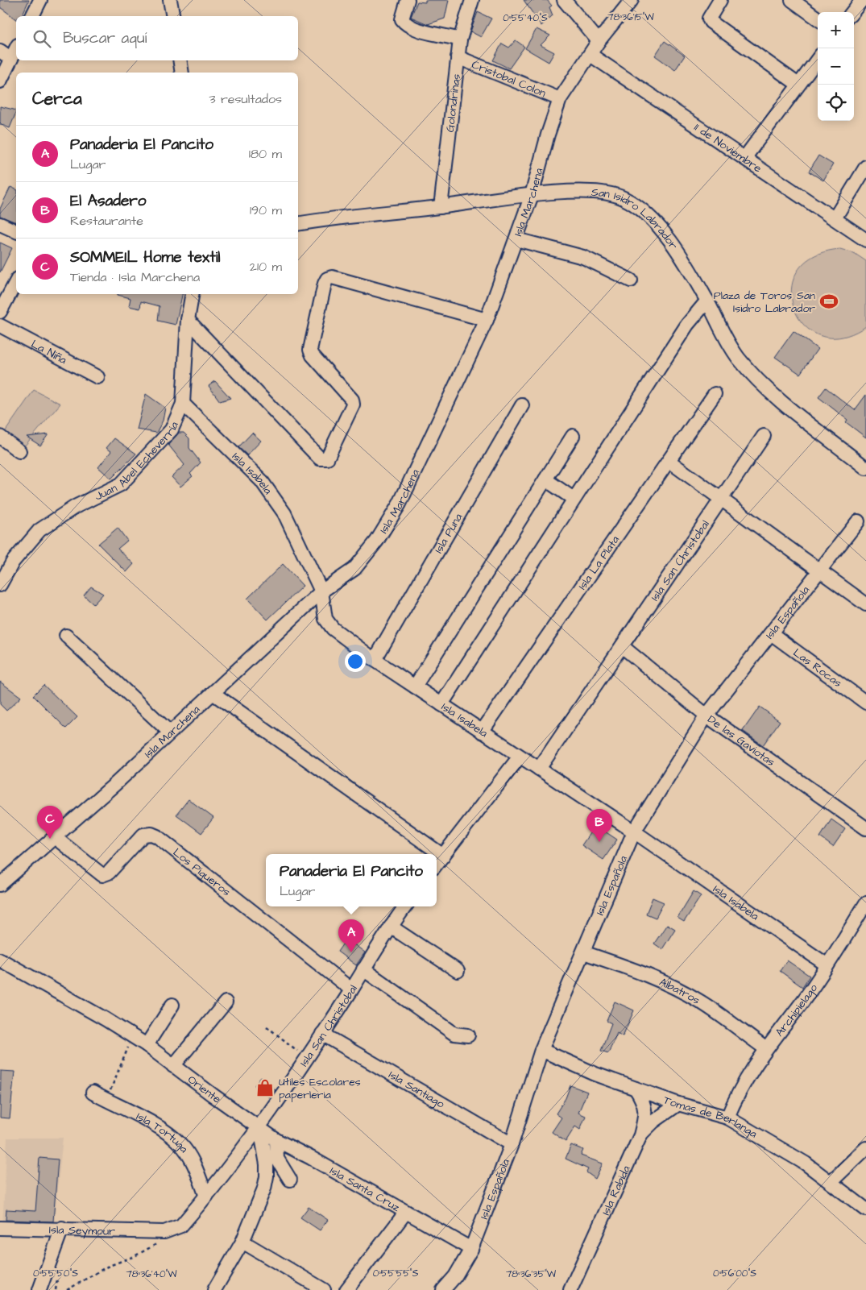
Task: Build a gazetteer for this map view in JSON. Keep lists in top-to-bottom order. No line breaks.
{"streets":{"street":["Cristobal Colon","Golondrinas","11 de Noviembre","Isla Marchena","San Isidro Labrador","La Niña","Juan Abel Echeverría","Isla Isabela","Isla Puna","Isla San Christobal","Isla La Plata","Isla Española","Las Rocas","De las Gaviotas","Los Piqueros","Albatros","Archipielago","Oriente","Isla Santiago","Tomas de Berlanga","Isla Tortuga","Isla Santa Cruz","Isla Rabida","Isla Seymour"]},"crossings":[["Cristobal Colon","Golondrinas"],["Cristobal Colon","Isla Marchena"],["Golondrinas","San Isidro Labrador"],["11 de Noviembre","Isla Marchena"],["Isla Marchena","San Isidro Labrador"],["Isla Marchena","Isla Isabela"],["Isla Marchena","Los Piqueros"],["Juan Abel Echeverría","Isla Isabela"],["Isla Isabela","Isla Puna"],["Isla Isabela","Isla San Christobal"],["Isla Isabela","Isla La Plata"],["Isla Isabela","Isla Española"],["Isla Isabela","Archipielago"],["Isla San Christobal","De las Gaviotas"],["Isla San Christobal","Los Piqueros"],["Isla San Christobal","Oriente"],["Isla San Christobal","Isla Santiago"],["Isla San Christobal","Isla Tortuga"],["Isla San Christobal","Isla Santa Cruz"],["Isla San Christobal","Isla Seymour"],["Isla Española","Las Rocas"],["Isla Española","De las Gaviotas"],["Isla Española","Albatros"],["Isla Española","Isla Santiago"],["Isla Española","Tomas de Berlanga"],["Isla Española","Isla Santa Cruz"],["Albatros","Archipielago"],["Archipielago","Tomas de Berlanga"],["Oriente","Isla Santa Cruz"],["Tomas de Berlanga","Isla Rabida"]],"places":{"sports":["Plaza de Toros San Isidro Labrador"],"shop":["Utiles Escolares paperleria"]},"page":{"map_buttons":["+","−"],"search":"Buscar aquí","heading":["Cerca","3 resultados"],"list":[{"mark":"A","name":"Panaderia El Pancito","note":"Lugar","value":"180 m"},{"mark":"B","name":"El Asadero","note":"Restaurante","value":"190 m"},{"mark":"C","name":"SOMMEIL Home textil","note":"Tienda · Isla Marchena","value":"210 m"}],"pins":["C","B","A"],"popup":["Panaderia El Pancito","Lugar"]},"coordinates":["78°36'15\"W","0°55'40\"S","0°55'50\"S","0°55'55\"S","0°56'00\"S","78°36'40\"W","78°36'35\"W"]}
